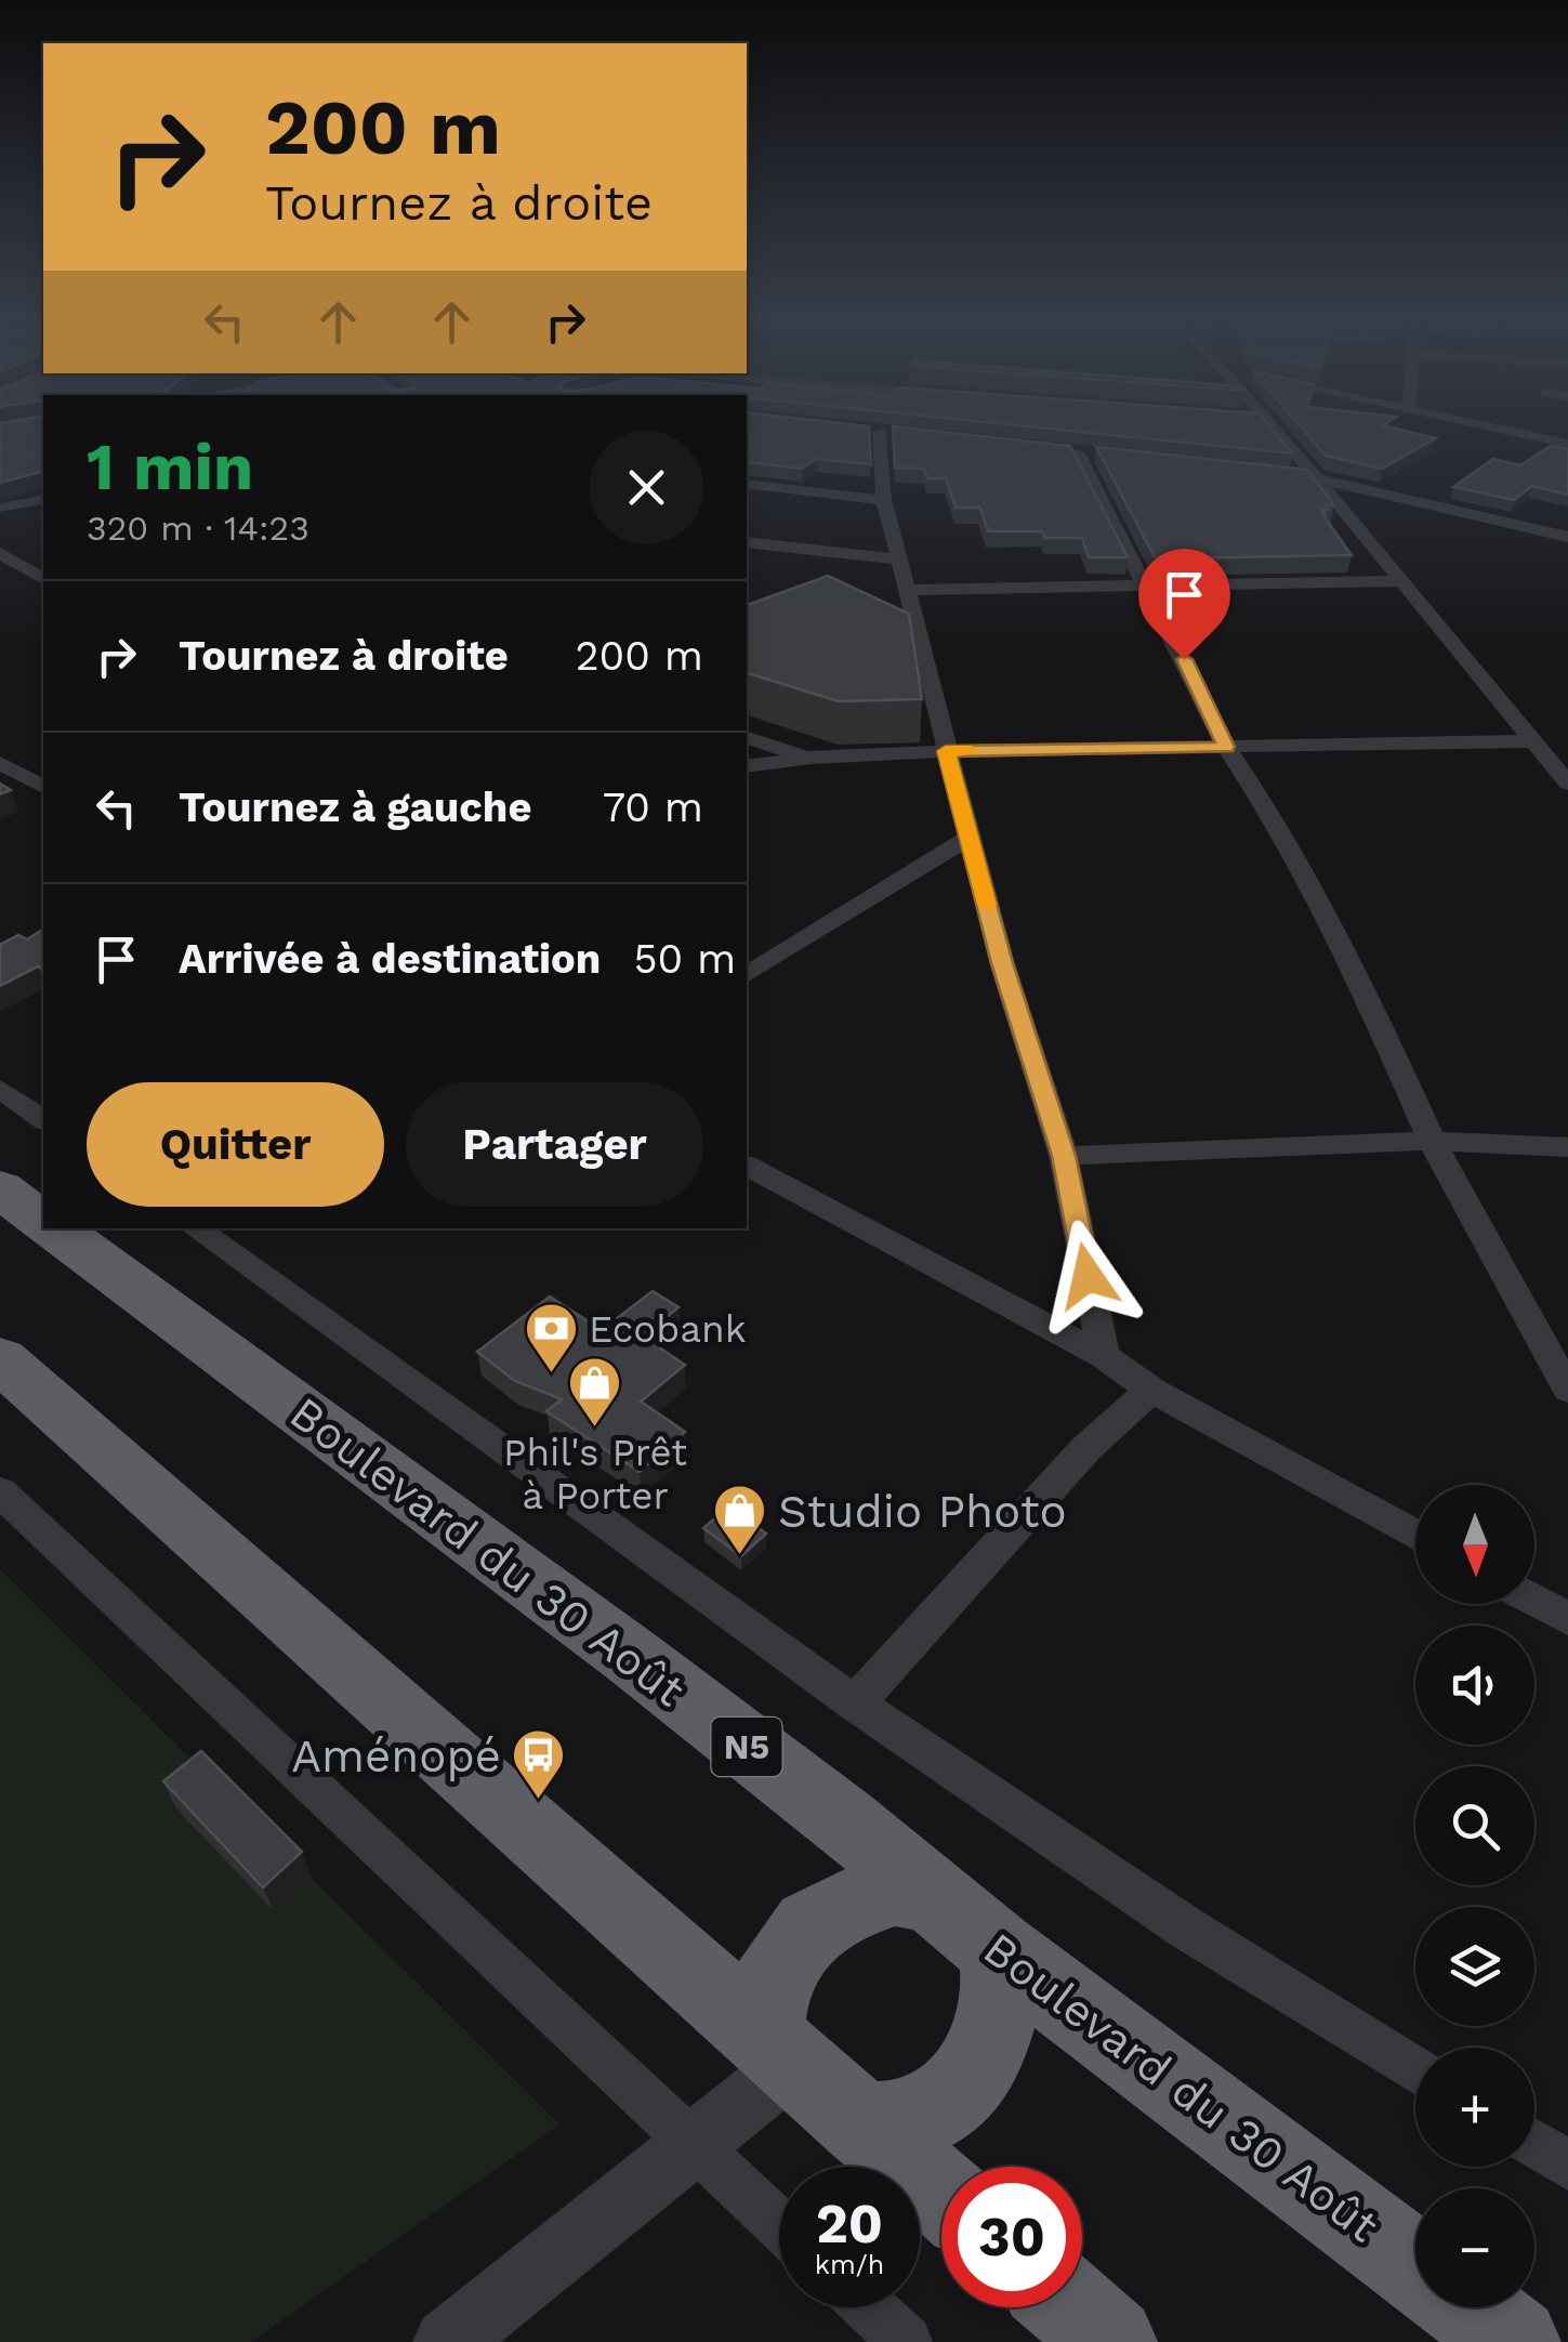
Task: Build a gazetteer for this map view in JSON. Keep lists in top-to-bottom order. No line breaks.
{"streets":{"highway":["Boulevard du 30 Août","N5"]},"places":{"bank":["Ecobank"],"shop":["Phil's Prêt à Porter","Studio Photo"],"bus stop":["Aménopé"]},"north":"bottom","page":{"turn":["200 m","Tournez à droite"],"heading":["1 min","320 m · 14:23"],"list":[{"name":"Tournez à droite","value":"200 m"},{"name":"Tournez à gauche","value":"70 m"},{"name":"Arrivée à destination","value":"50 m"}],"buttons":["Quitter","Partager"],"map_buttons":["+","−"],"speed":"20 km/h","limit":"30"}}
